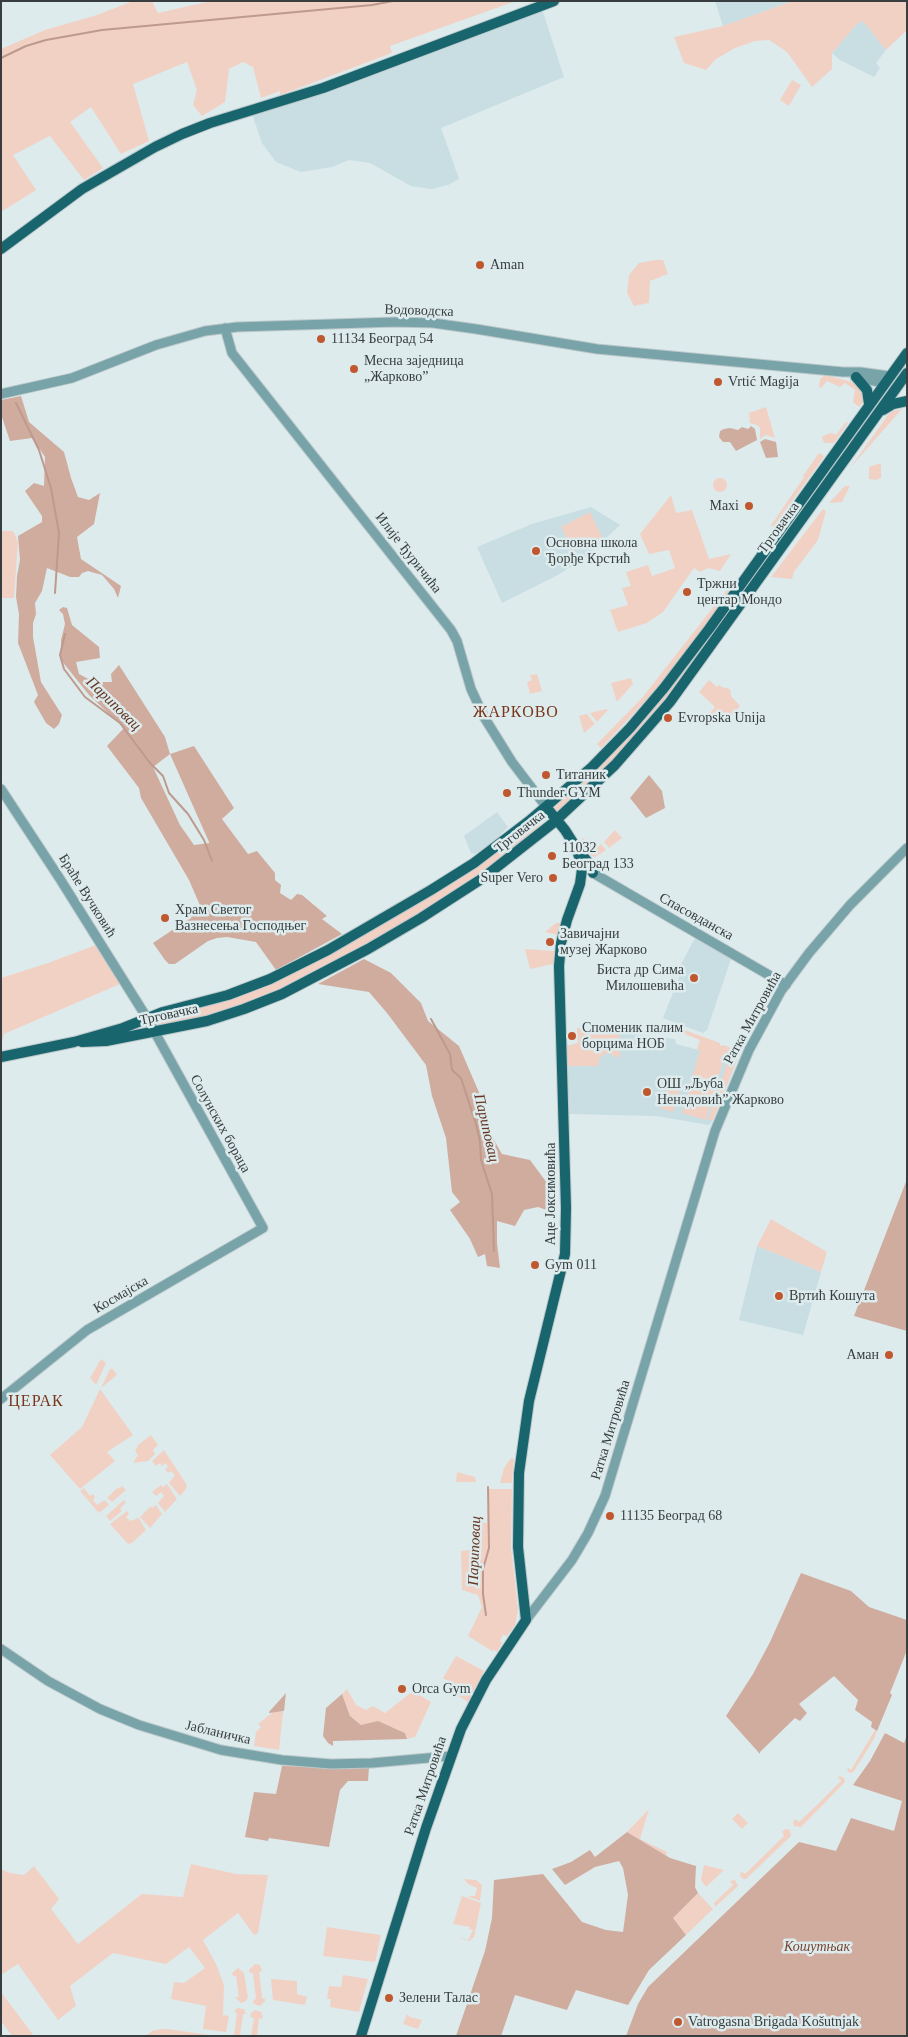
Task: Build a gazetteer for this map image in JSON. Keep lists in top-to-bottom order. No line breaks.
{"streets":{"main road":["Трговачка","Ратка Митровића","Аце Јоксимовића"],"street":["Водоводска","Илије Ђуричића","Браће Вучковић","Спасовданска","Солунских бораца","Космајска","Јабланичка"]},"crossings":[["Водоводска","Трговачка"],["Водоводска","Илије Ђуричића"],["Трговачка","Илије Ђуричића"],["Трговачка","Браће Вучковић"],["Трговачка","Солунских бораца"],["Трговачка","Аце Јоксимовића"],["Илије Ђуричића","Аце Јоксимовића"],["Браће Вучковић","Солунских бораца"],["Спасовданска","Ратка Митровића"],["Ратка Митровића","Аце Јоксимовића"],["Ратка Митровића","Јабланичка"],["Солунских бораца","Космајска"]],"districts":["ЖАРКОВО","ЦЕРАК"],"water":["Париповац"],"parks":["Кошутњак"],"places":["Aman","11134 Београд 54","Месна заједница „Жарково”","Vrtić Magija","Maxi","Основна школа Ђорђе Крстић","Тржни центар Мондо","Evropska Unija","Титаник","Thunder GYM","11032 Београд 133","Super Vero","Храм Светог Вазнесења Господњег","Завичајни музеј Жарково","Биста др Сима Милошевића","Споменик палим борцима НОБ","ОШ „Љуба Ненадовић” Жарково","Gym 011","Вртић Кошута","Аман","11135 Београд 68","Orca Gym","Зелени Талас","Vatrogasna Brigada Košutnjak"]}
